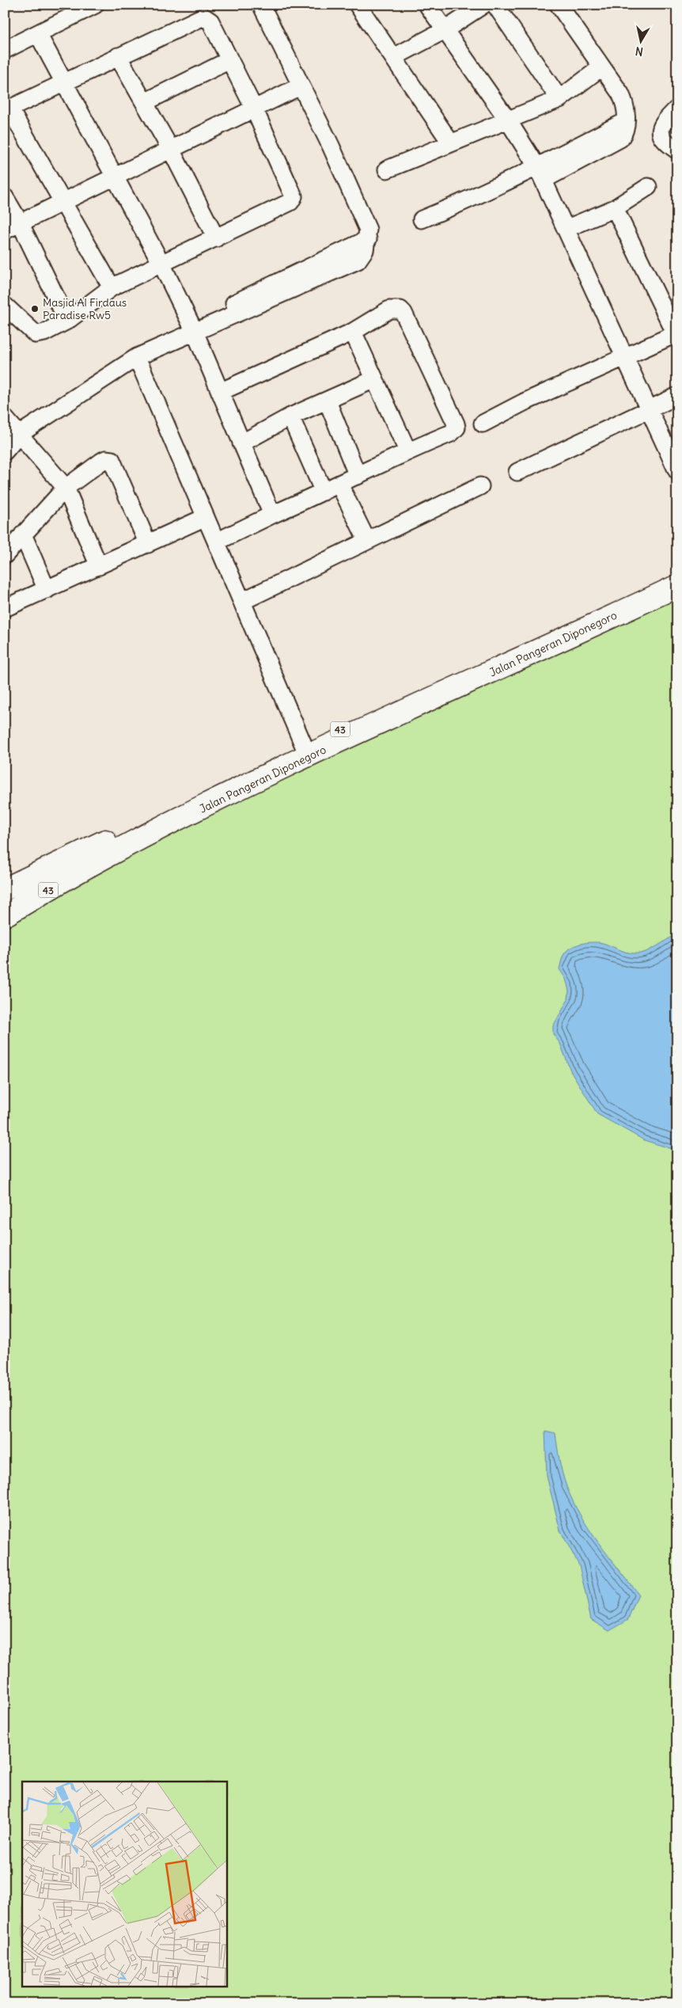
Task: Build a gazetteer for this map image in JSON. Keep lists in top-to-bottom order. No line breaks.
{"streets":{"highway":["Jalan Pangeran Diponegoro","43"]},"places":["Masjid Al Firdaus Paradise Rw5"],"north":"bottom"}
